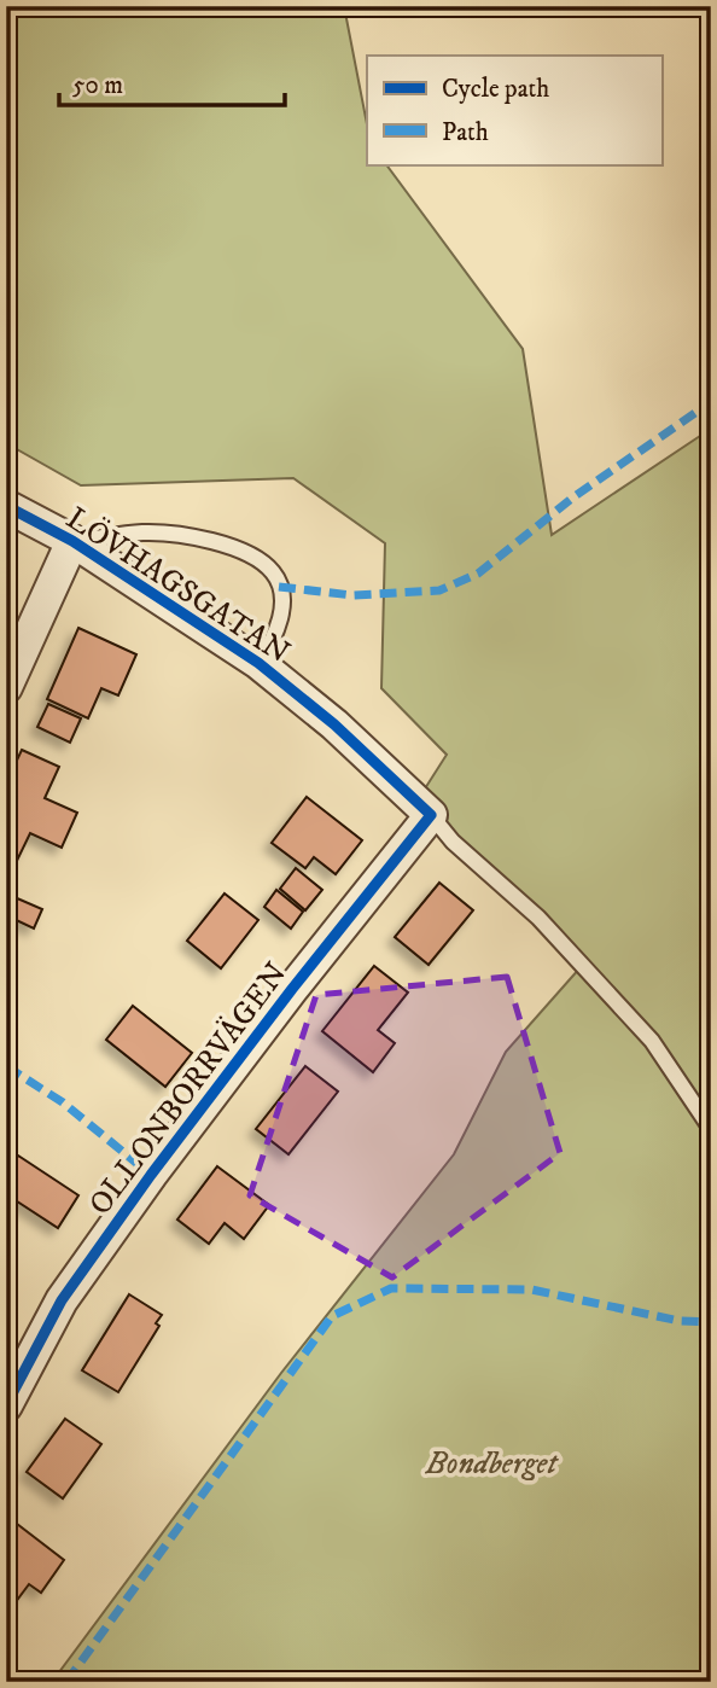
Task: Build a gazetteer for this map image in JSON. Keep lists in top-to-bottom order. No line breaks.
{"streets":{"street":["LÖVHAGSGATAN","OLLONBORRVÄGEN"]},"crossings":[["LÖVHAGSGATAN","OLLONBORRVÄGEN"]],"parks":["Bondberget"],"legend":["Cycle path","Path"],"scale_bar":"50 m"}
